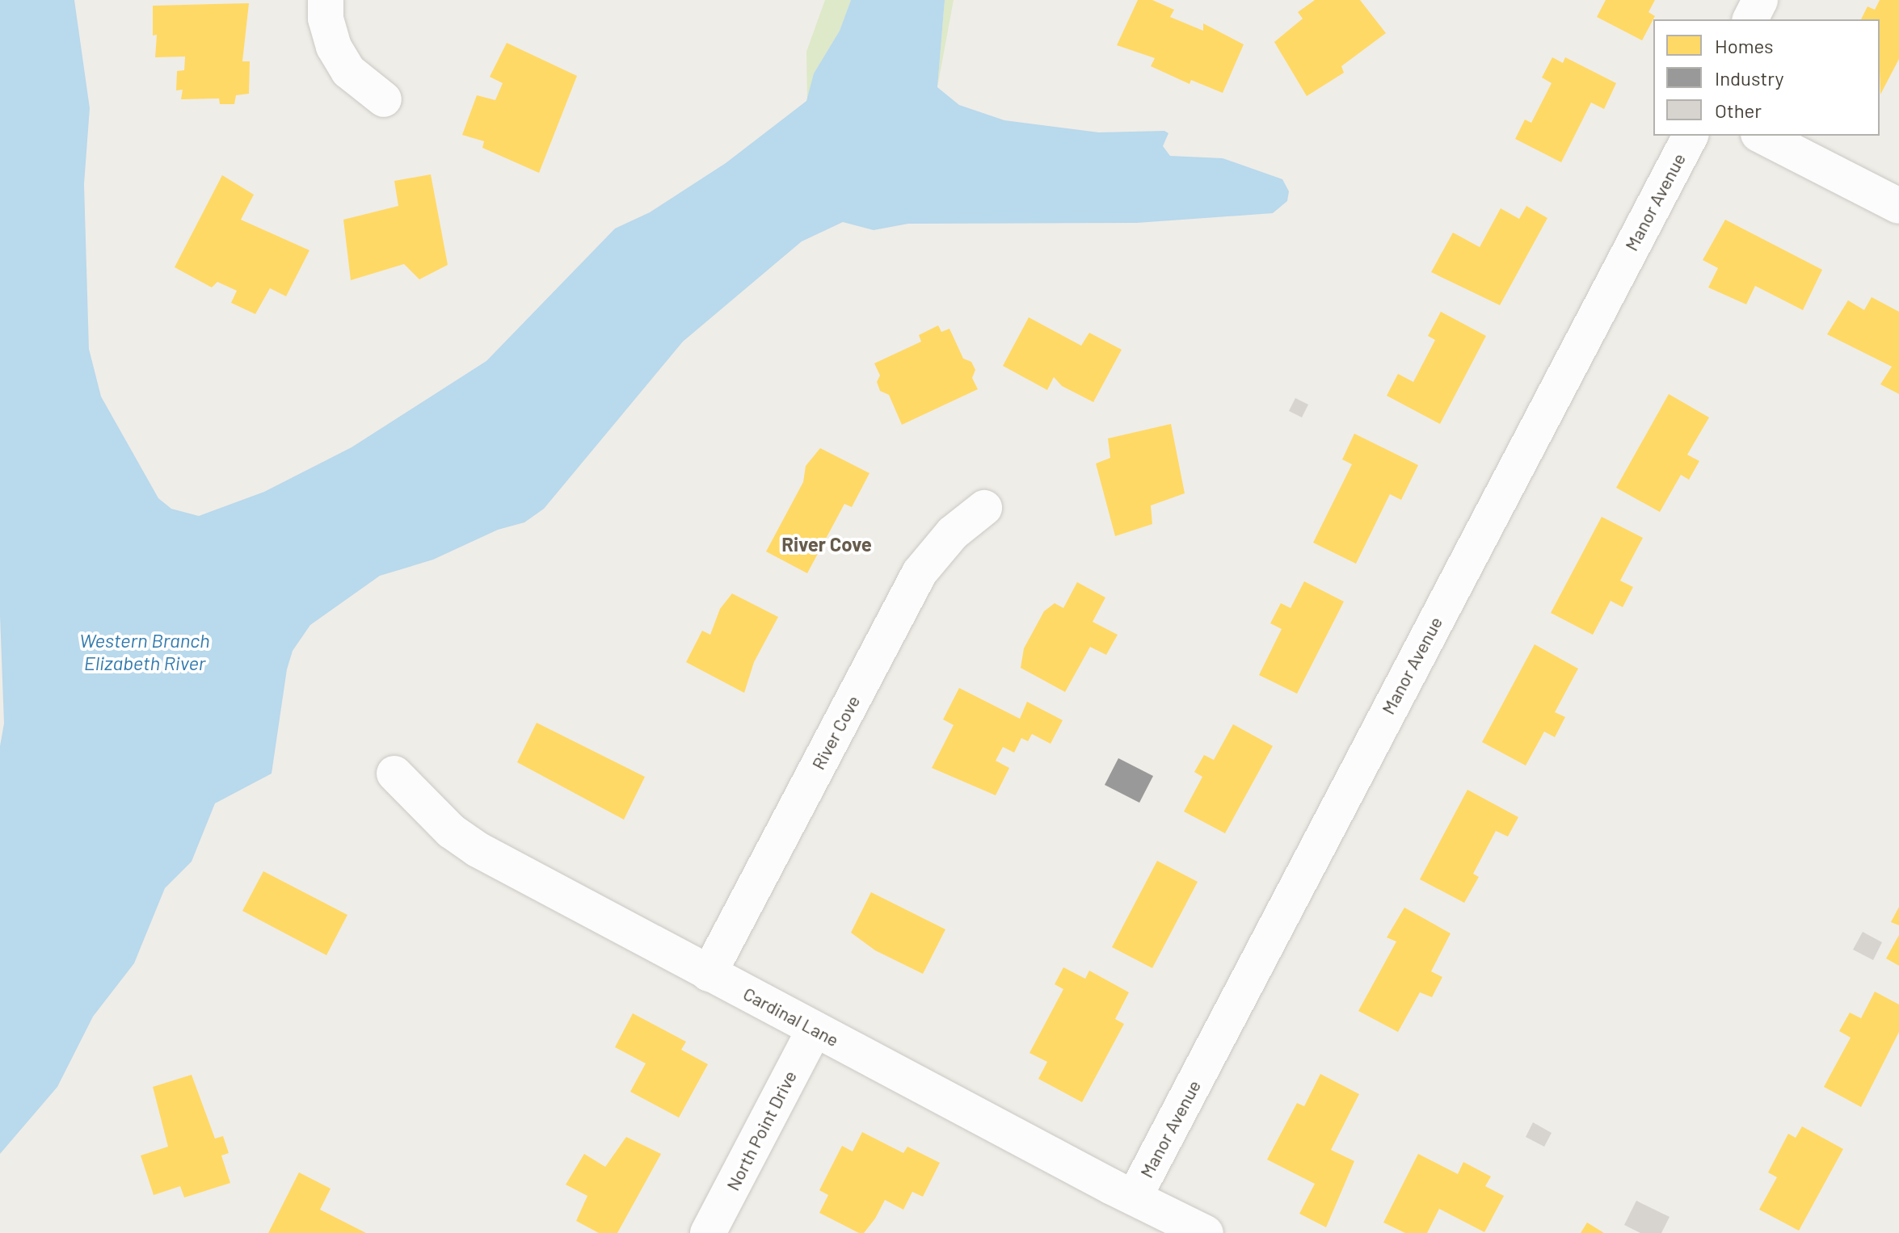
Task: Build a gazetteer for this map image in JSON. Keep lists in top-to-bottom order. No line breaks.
{"streets":{"street":["Manor Avenue","River Cove","Cardinal Lane","North Point Drive"]},"crossings":[["Manor Avenue","Cardinal Lane"],["River Cove","Cardinal Lane"],["Cardinal Lane","North Point Drive"]],"districts":["River Cove"],"water":["Western Branch Elizabeth River"],"legend":["Homes","Industry","Other"]}
